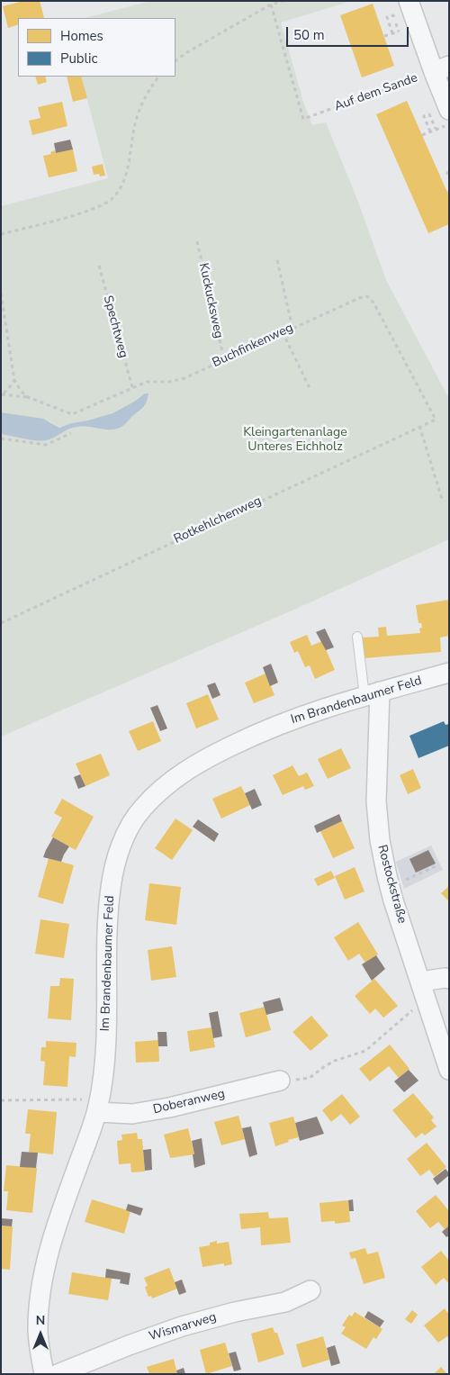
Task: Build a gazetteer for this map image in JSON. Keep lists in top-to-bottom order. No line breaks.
{"streets":{"street":["Im Brandenbaumer Feld","Rostockstraße","Doberanweg","Wismarweg"],"path":["Auf dem Sande","Kuckucksweg","Spechtweg","Buchfinkenweg","Rotkehlchenweg"]},"crossings":[["Kuckucksweg","Buchfinkenweg"],["Spechtweg","Buchfinkenweg"],["Buchfinkenweg","Rotkehlchenweg"],["Im Brandenbaumer Feld","Rostockstraße"],["Im Brandenbaumer Feld","Doberanweg"]],"parks":["Kleingartenanlage Unteres Eichholz"],"legend":["Homes","Public"],"scale_bar":"50 m","north":"top"}
